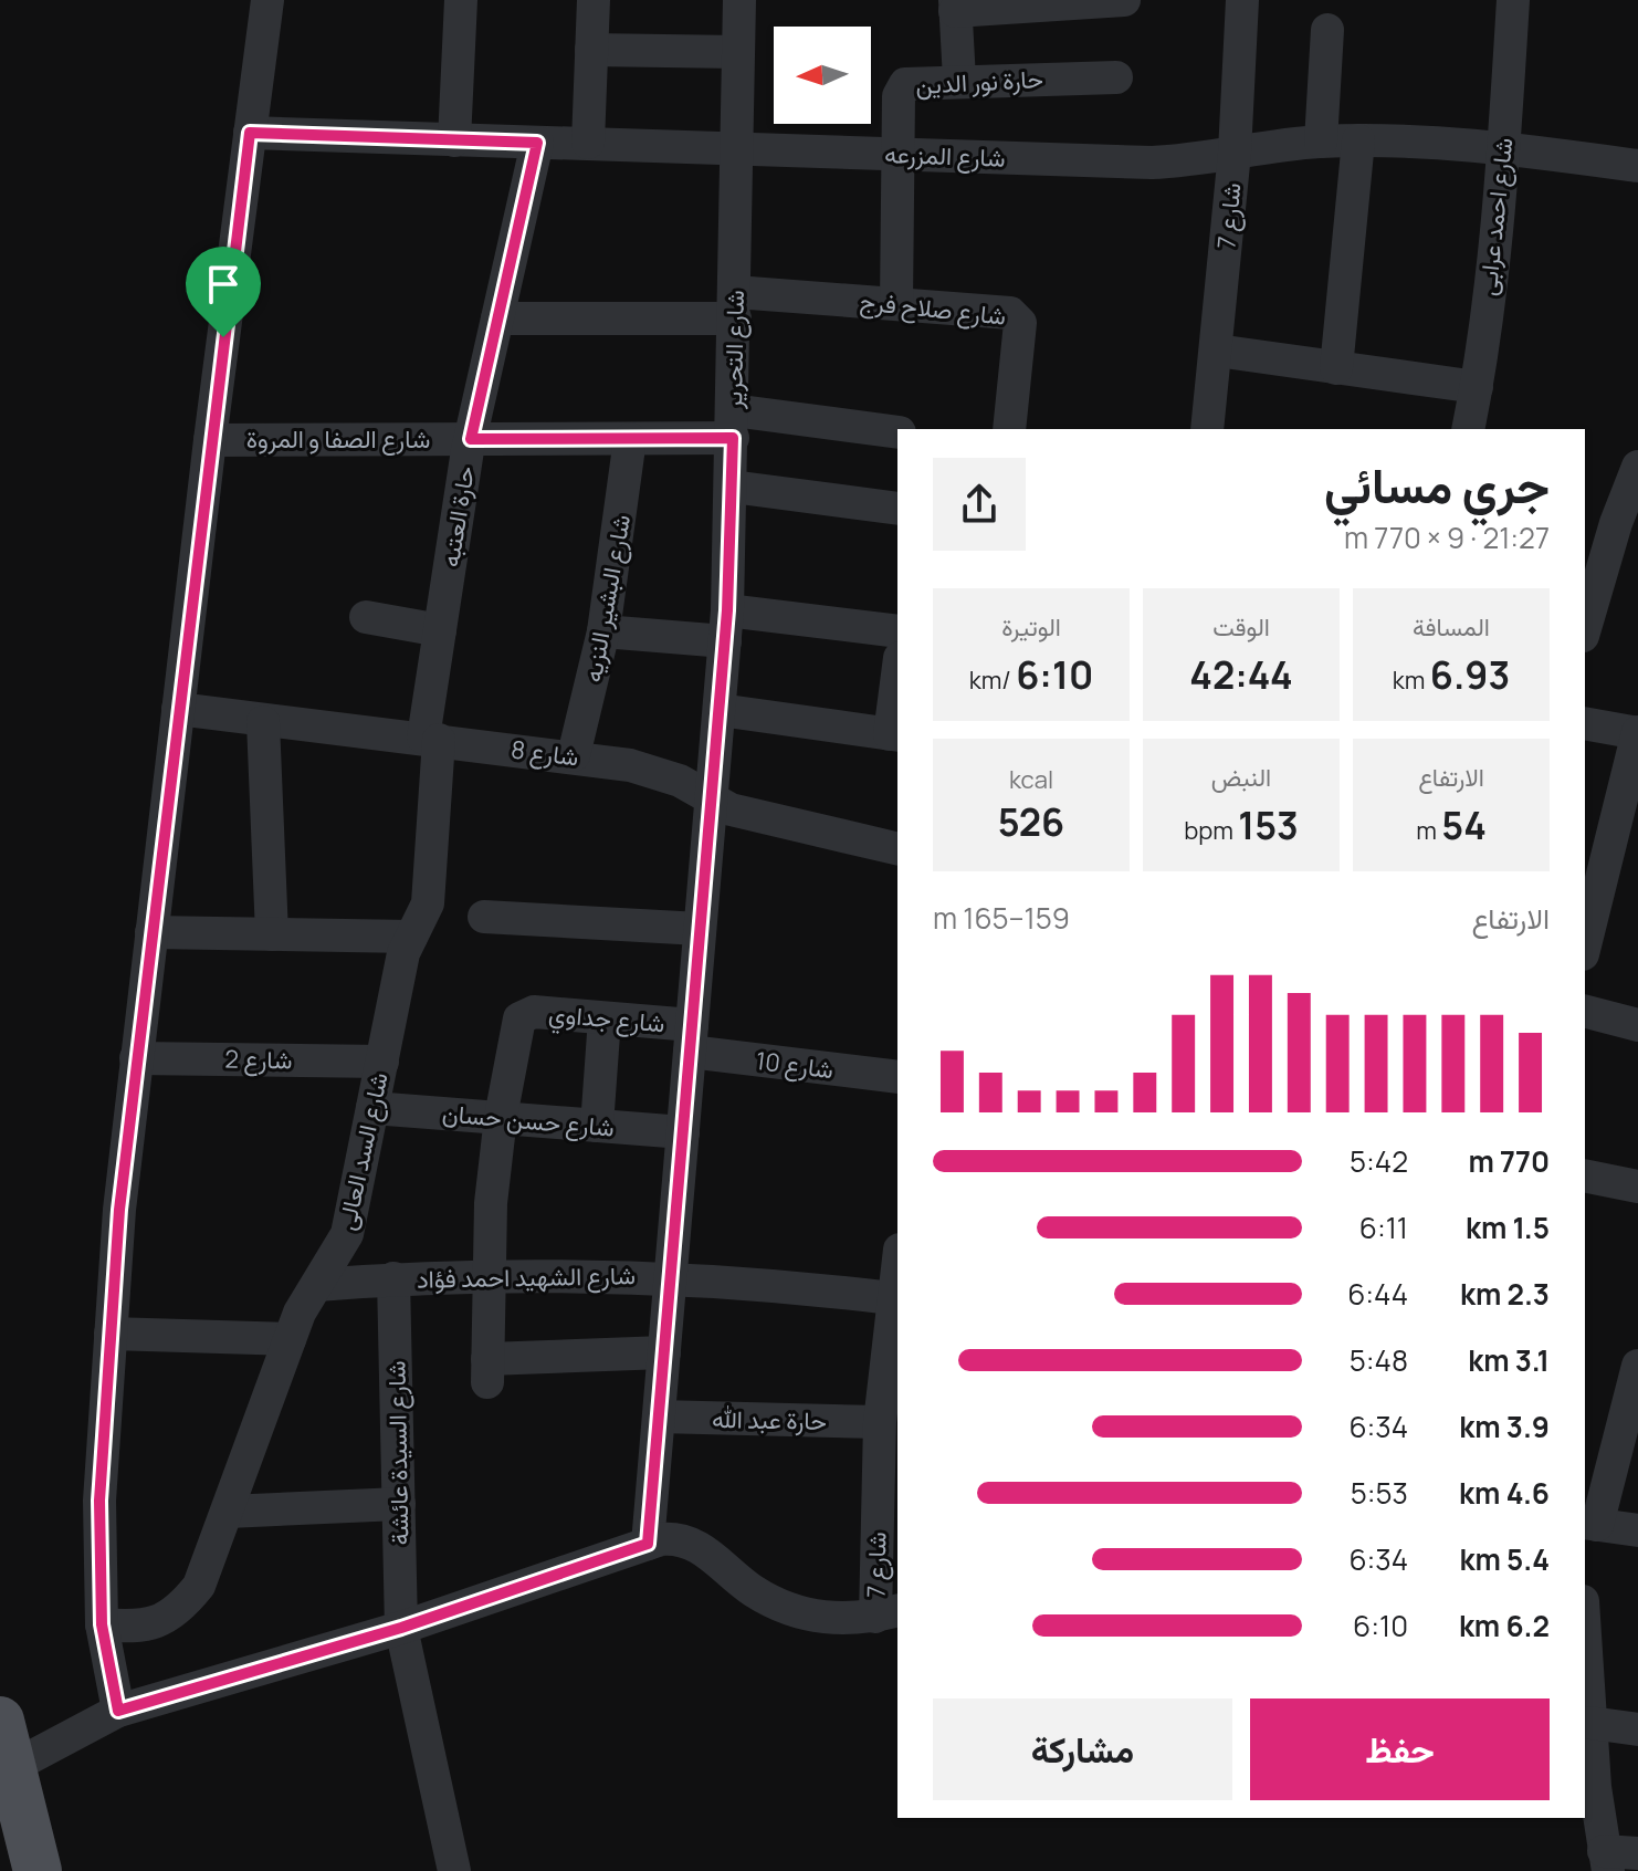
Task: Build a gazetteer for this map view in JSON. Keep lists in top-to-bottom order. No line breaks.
{"streets":{"street":["حارة نور الدين","شارع المزرعه","شارع 7","شارع احمد عرابى","شارع صلاح فرج","شارع التحرير","شارع الصفا و المروة","حارة العتبه","شارع البشير النزيه","شارع 8","شارع جداوي","شارع 2","شارع 10","شارع حسن حسان","شارع السد العالى","شارع الشهيد احمد فؤاد","حارة عبد الله","شارع السيدة عائشة"]},"crossings":[["حارة نور الدين","شارع المزرعه"],["حارة نور الدين","شارع صلاح فرج"],["شارع المزرعه","شارع 7"],["شارع المزرعه","شارع احمد عرابى"],["شارع المزرعه","شارع التحرير"],["شارع المزرعه","حارة العتبه"],["شارع 7","شارع الشهيد احمد فؤاد"],["شارع 7","حارة عبد الله"],["شارع صلاح فرج","شارع التحرير"],["شارع صلاح فرج","حارة العتبه"],["شارع التحرير","شارع الصفا و المروة"],["شارع التحرير","شارع 8"],["شارع التحرير","شارع جداوي"],["شارع التحرير","شارع 10"],["شارع التحرير","شارع حسن حسان"],["شارع التحرير","شارع الشهيد احمد فؤاد"],["شارع التحرير","حارة عبد الله"],["شارع الصفا و المروة","حارة العتبه"],["شارع الصفا و المروة","شارع البشير النزيه"],["حارة العتبه","شارع 8"],["حارة العتبه","شارع السد العالى"],["شارع البشير النزيه","شارع 8"],["شارع 8","شارع السد العالى"],["شارع جداوي","شارع 10"],["شارع جداوي","شارع حسن حسان"],["شارع 2","شارع السد العالى"],["شارع حسن حسان","شارع السد العالى"],["شارع السد العالى","شارع الشهيد احمد فؤاد"],["شارع الشهيد احمد فؤاد","شارع السيدة عائشة"]],"north":"left","page":{"heading":["جري مسائي","21:27 · 9 × 770 m"],"stats":[["المسافة","6.93 km"],["الوقت","42:44"],["الوتيرة","6:10 /km"],["الارتفاع","54 m"],["النبض","153 bpm"],["kcal","526"]],"chart":["الارتفاع","159–165 m"],"list":[{"name":"770 m","note":"5:42"},{"name":"1.5 km","note":"6:11"},{"name":"2.3 km","note":"6:44"},{"name":"3.1 km","note":"5:48"},{"name":"3.9 km","note":"6:34"},{"name":"4.6 km","note":"5:53"},{"name":"5.4 km","note":"6:34"},{"name":"6.2 km","note":"6:10"}],"buttons":["حفظ","مشاركة"]}}
